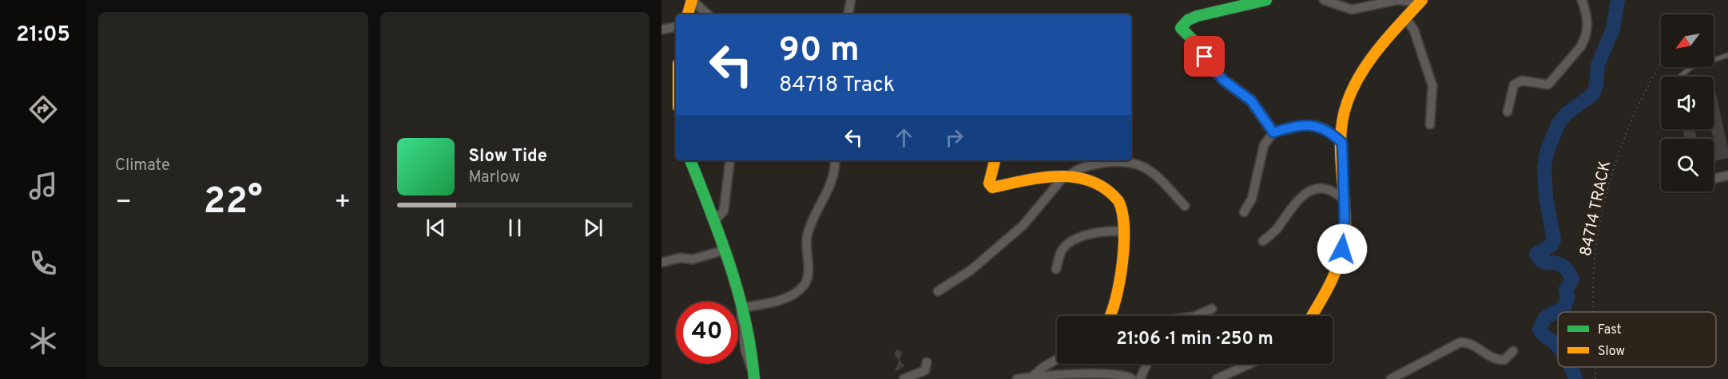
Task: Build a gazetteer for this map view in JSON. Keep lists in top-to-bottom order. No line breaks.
{"streets":{"path":["84714 TRACK"]},"legend":["Fast","Slow"],"north":"bottom left","page":{"tabs":"21:05","tile":"Climate","turn":["90 m","84718 Track"],"song":["Slow Tide","Marlow"],"heat":["−","22°","+"],"limit":"40","trip":"21:06 · 1 min · 250 m"}}
